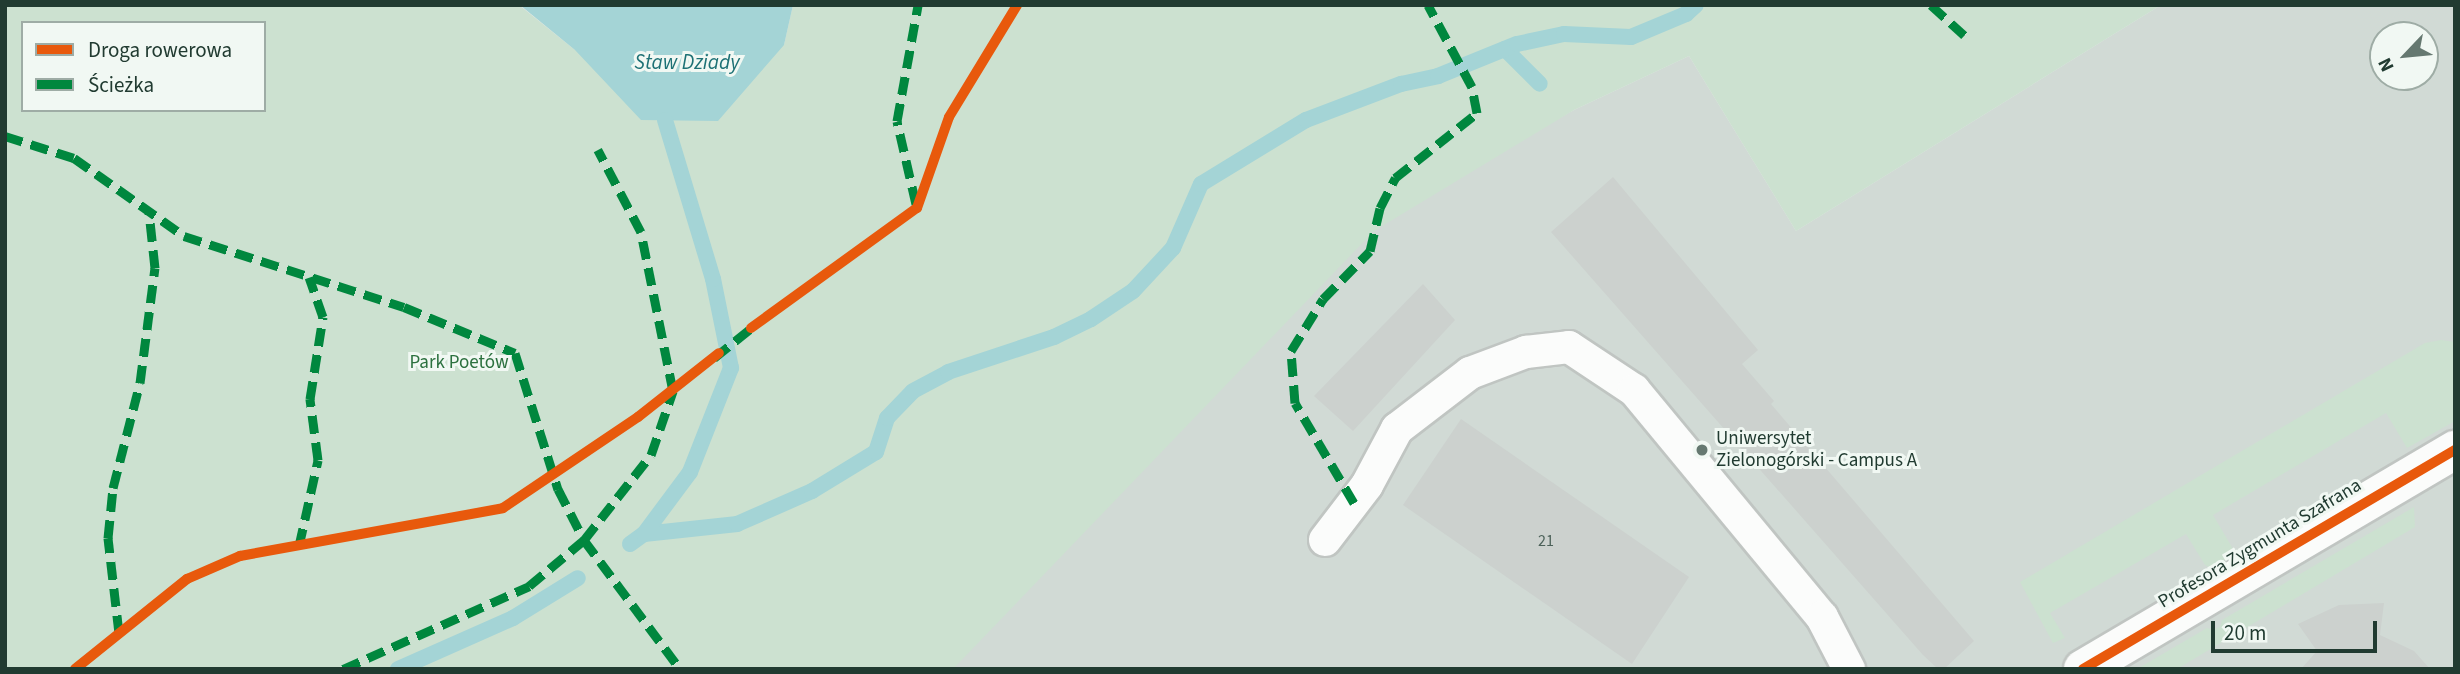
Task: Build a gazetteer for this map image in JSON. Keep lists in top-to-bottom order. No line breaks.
{"streets":{"street":["Profesora Zygmunta Szafrana"]},"water":["Staw Dziady"],"parks":["Park Poetów"],"places":["Uniwersytet Zielonogórski - Campus A"],"house_numbers":["21"],"legend":["Droga rowerowa","Ścieżka"],"scale_bar":"20 m","north":"bottom left"}
